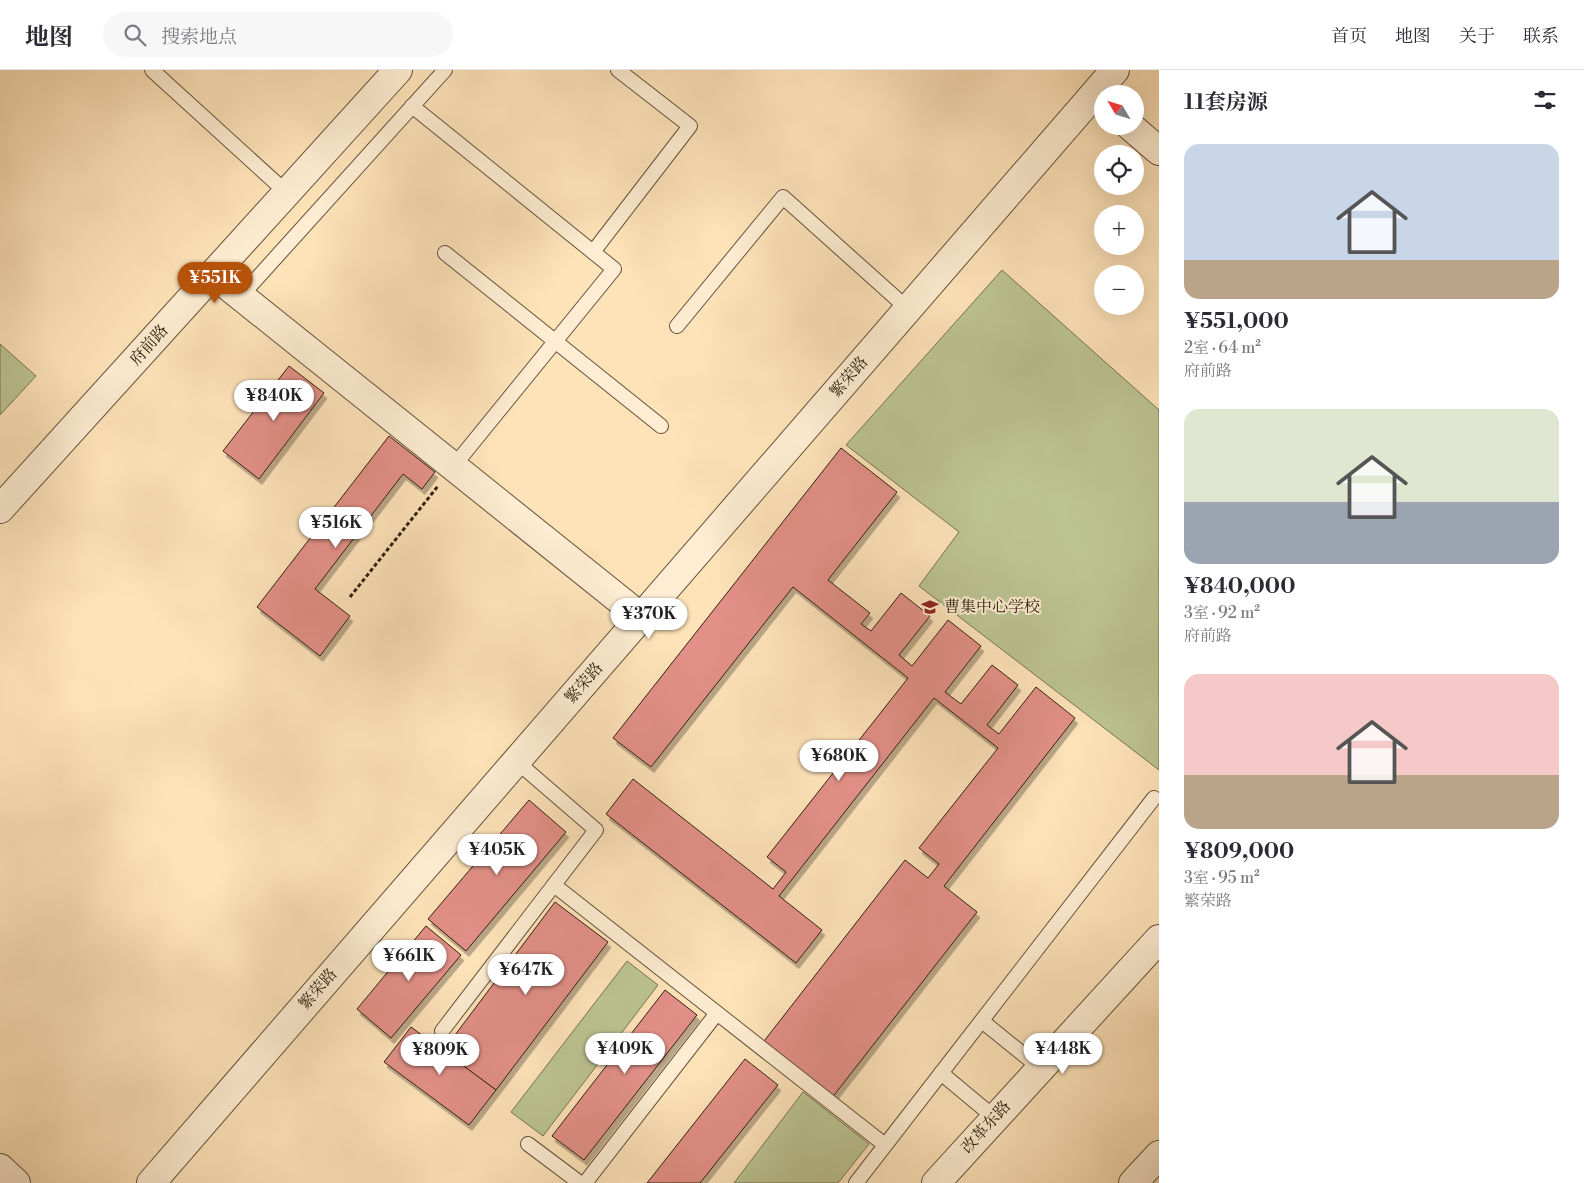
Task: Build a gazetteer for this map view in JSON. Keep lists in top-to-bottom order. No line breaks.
{"streets":{"street":["府前路","繁荣路","改革东路"]},"places":{"school or university":["曹集中心学校"]},"north":"top left","page":{"header":"地图","search":"搜索地点","nav":["首页","地图","关于","联系"],"heading":"11套房源","map_buttons":["+","−"],"list":[{"name":"¥551,000","note":"2室 · 64 m² · 府前路"},{"name":"¥840,000","note":"3室 · 92 m² · 府前路"},{"name":"¥809,000","note":"3室 · 95 m² · 繁荣路"}],"price":["¥551K","¥840K","¥516K","¥370K","¥680K","¥405K","¥661K","¥647K","¥409K","¥448K","¥809K"]}}
